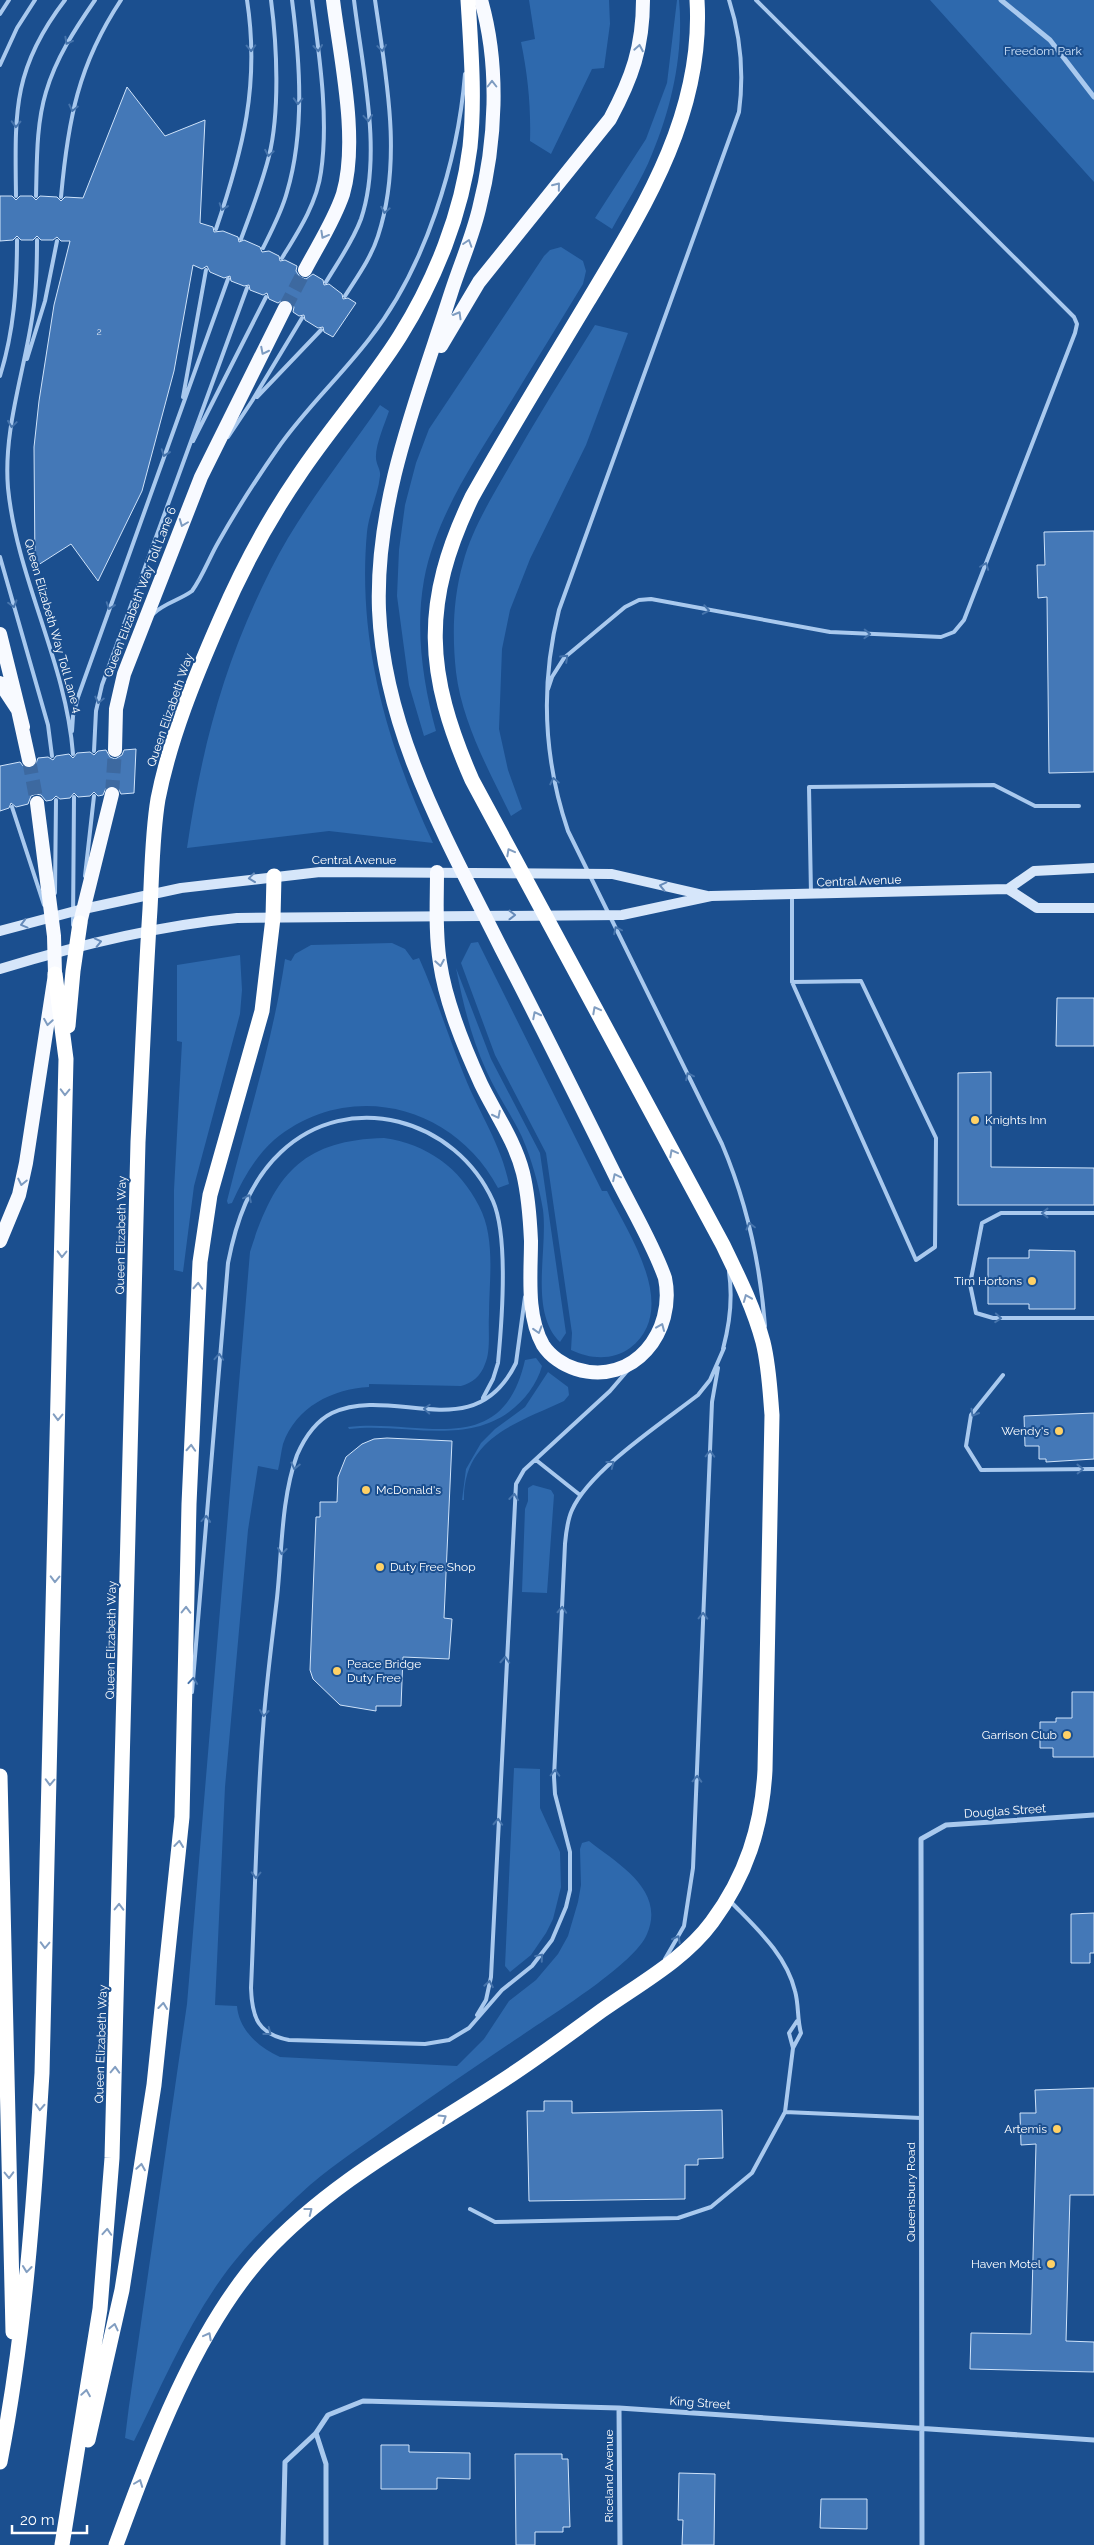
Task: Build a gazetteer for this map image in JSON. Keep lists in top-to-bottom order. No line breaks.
{"streets":{"highway":["Queen Elizabeth Way Toll Lane 6","Queen Elizabeth Way"],"main road":["Central Avenue"],"street":["Douglas Street","Queensbury Road","King Street","Riceland Avenue"],"lane":["Queen Elizabeth Way Toll Lane 4"]},"crossings":[["Douglas Street","Queensbury Road"],["Queensbury Road","King Street"],["King Street","Riceland Avenue"]],"one_way":["Queen Elizabeth Way Toll Lane 6"],"parks":["Freedom Park"],"places":["Knights Inn","Tim Hortons","Wendy's","McDonald's","Duty Free Shop","Peace Bridge Duty Free","Garrison Club","Artemis","Haven Motel"],"house_numbers":["2"],"scale_bar":"20 m"}
